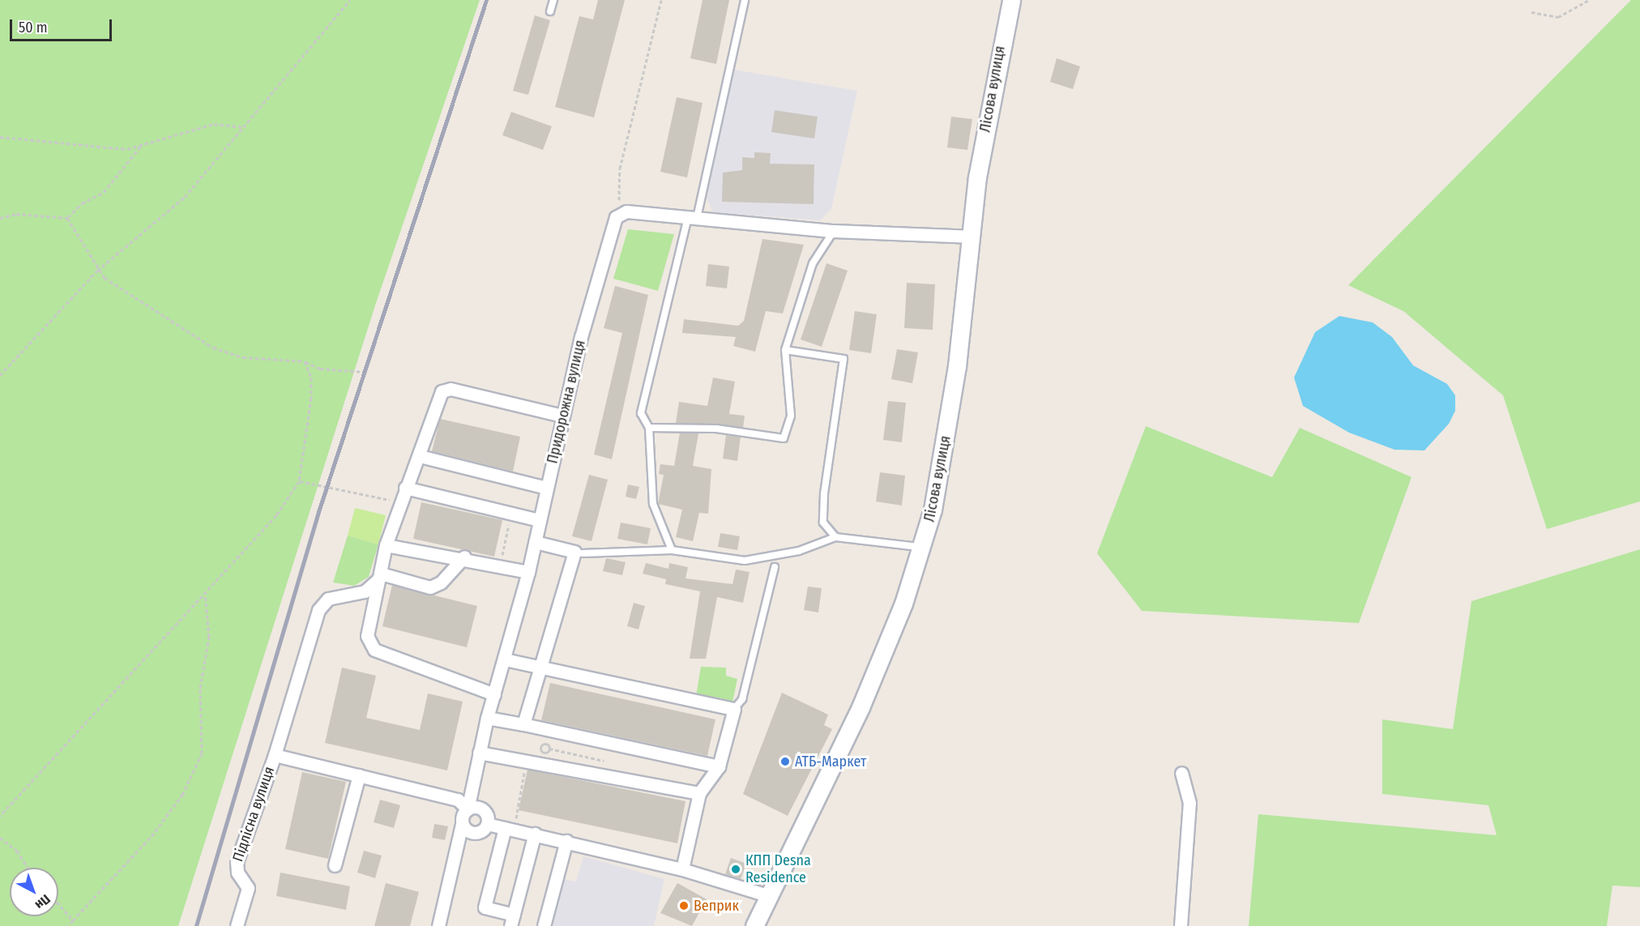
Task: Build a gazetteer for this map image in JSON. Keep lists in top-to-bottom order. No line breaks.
{"streets":{"main road":["Лісова вулиця"],"street":["Придорожна вулиця","Підлісна вулиця"]},"places":["АТБ-Маркет","КПП Desna Residence","Веприк"],"scale_bar":"50 m","north":"bottom right"}
